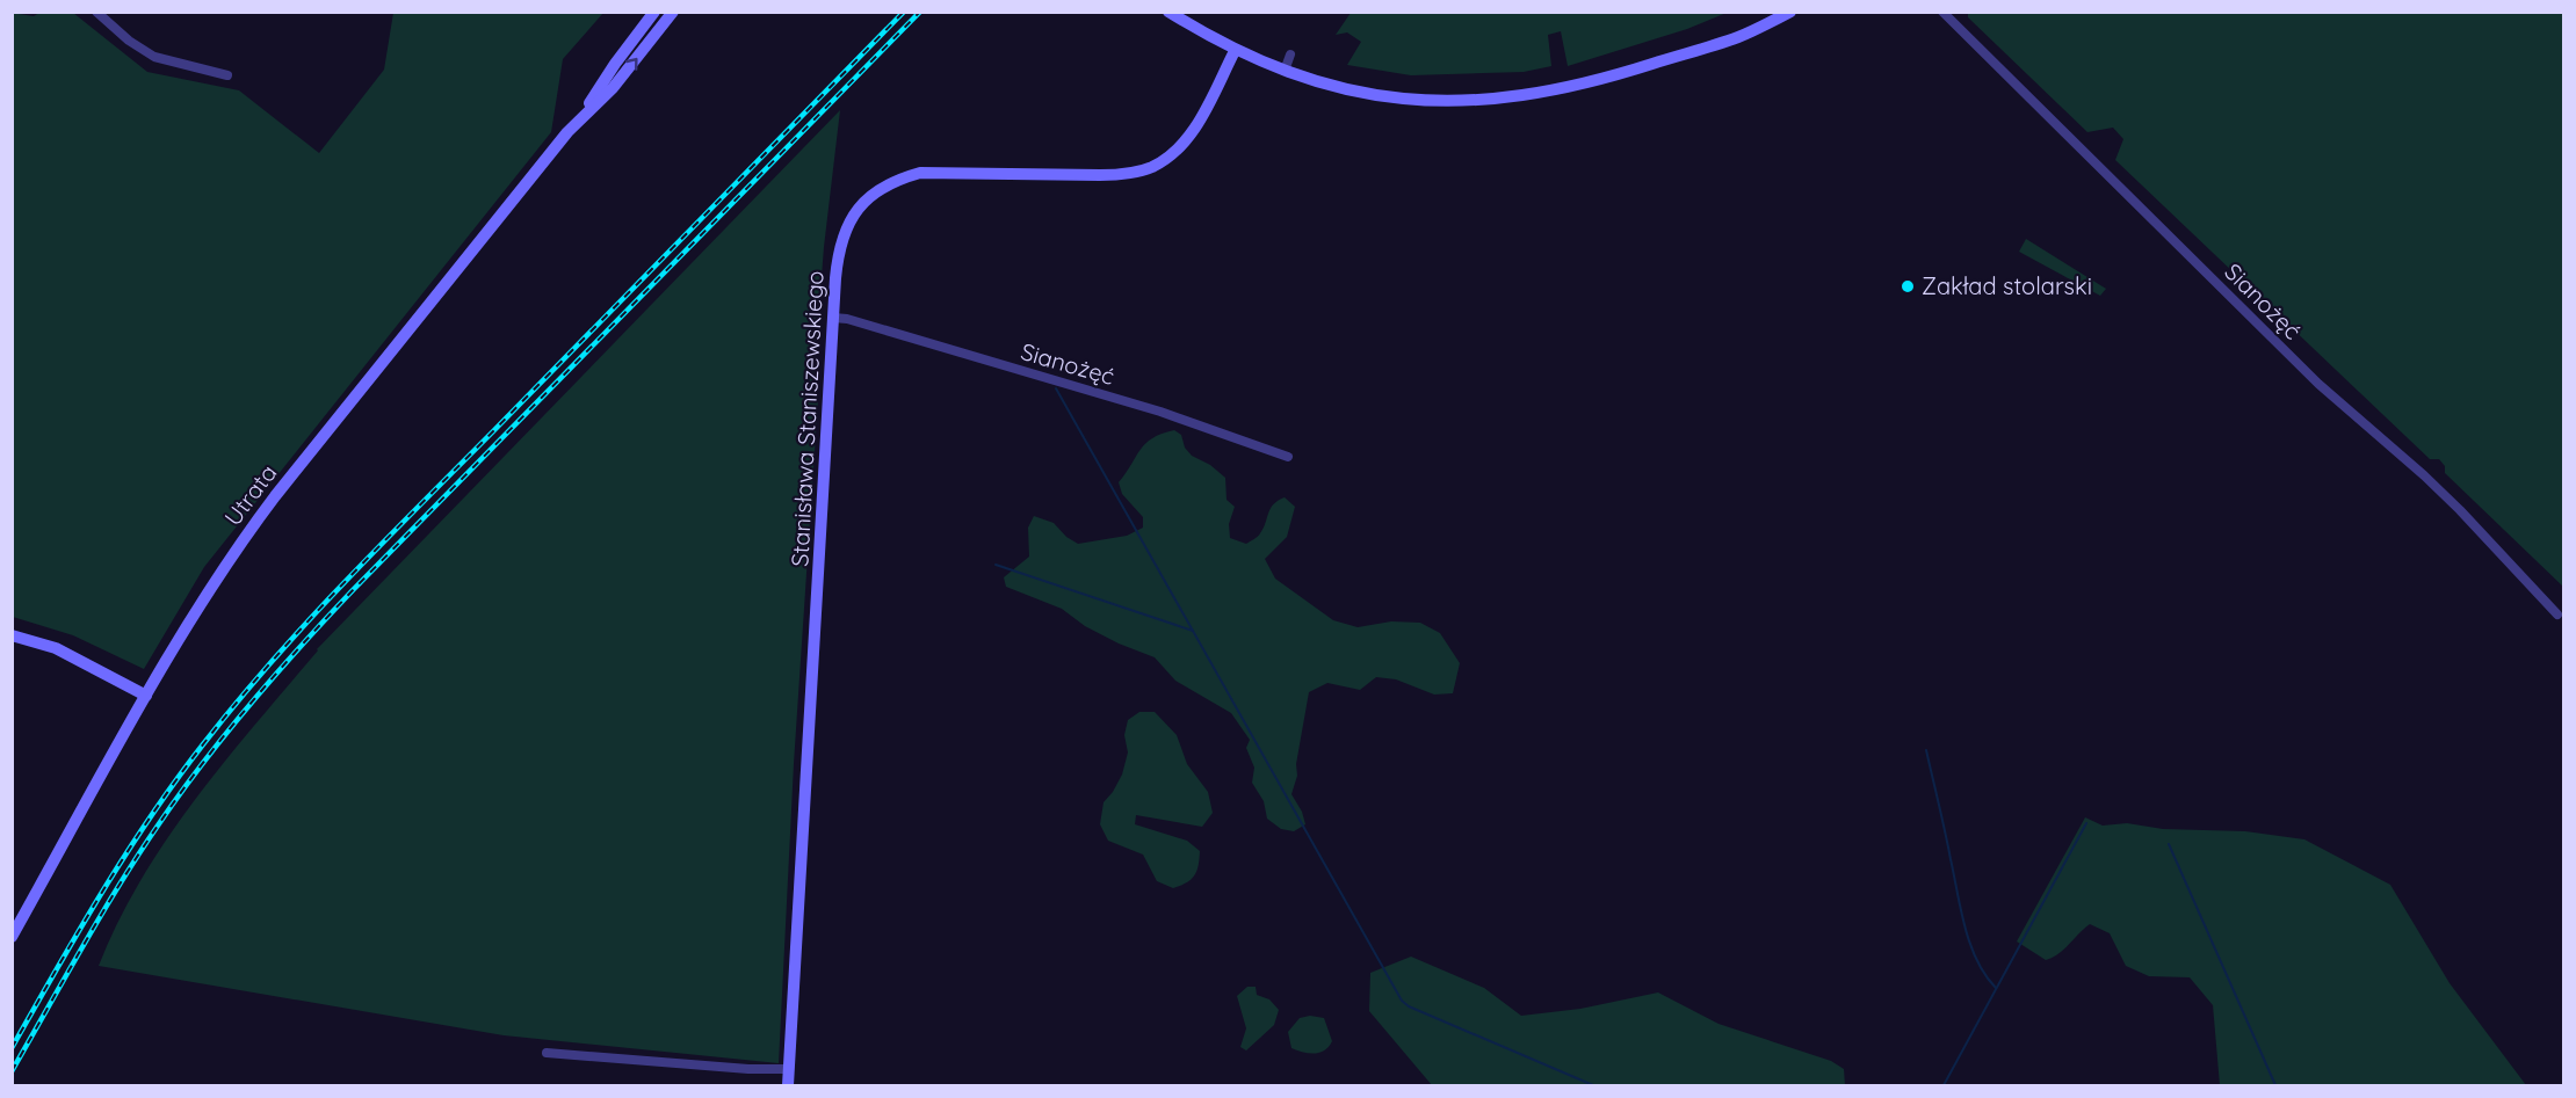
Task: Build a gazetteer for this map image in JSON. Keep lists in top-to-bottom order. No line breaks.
{"streets":{"main road":["Stanisława Staniszewskiego","Utrata"],"street":["Sianożęć"]},"crossings":[["Sianożęć","Stanisława Staniszewskiego"]],"places":["Zakład stolarski"]}
